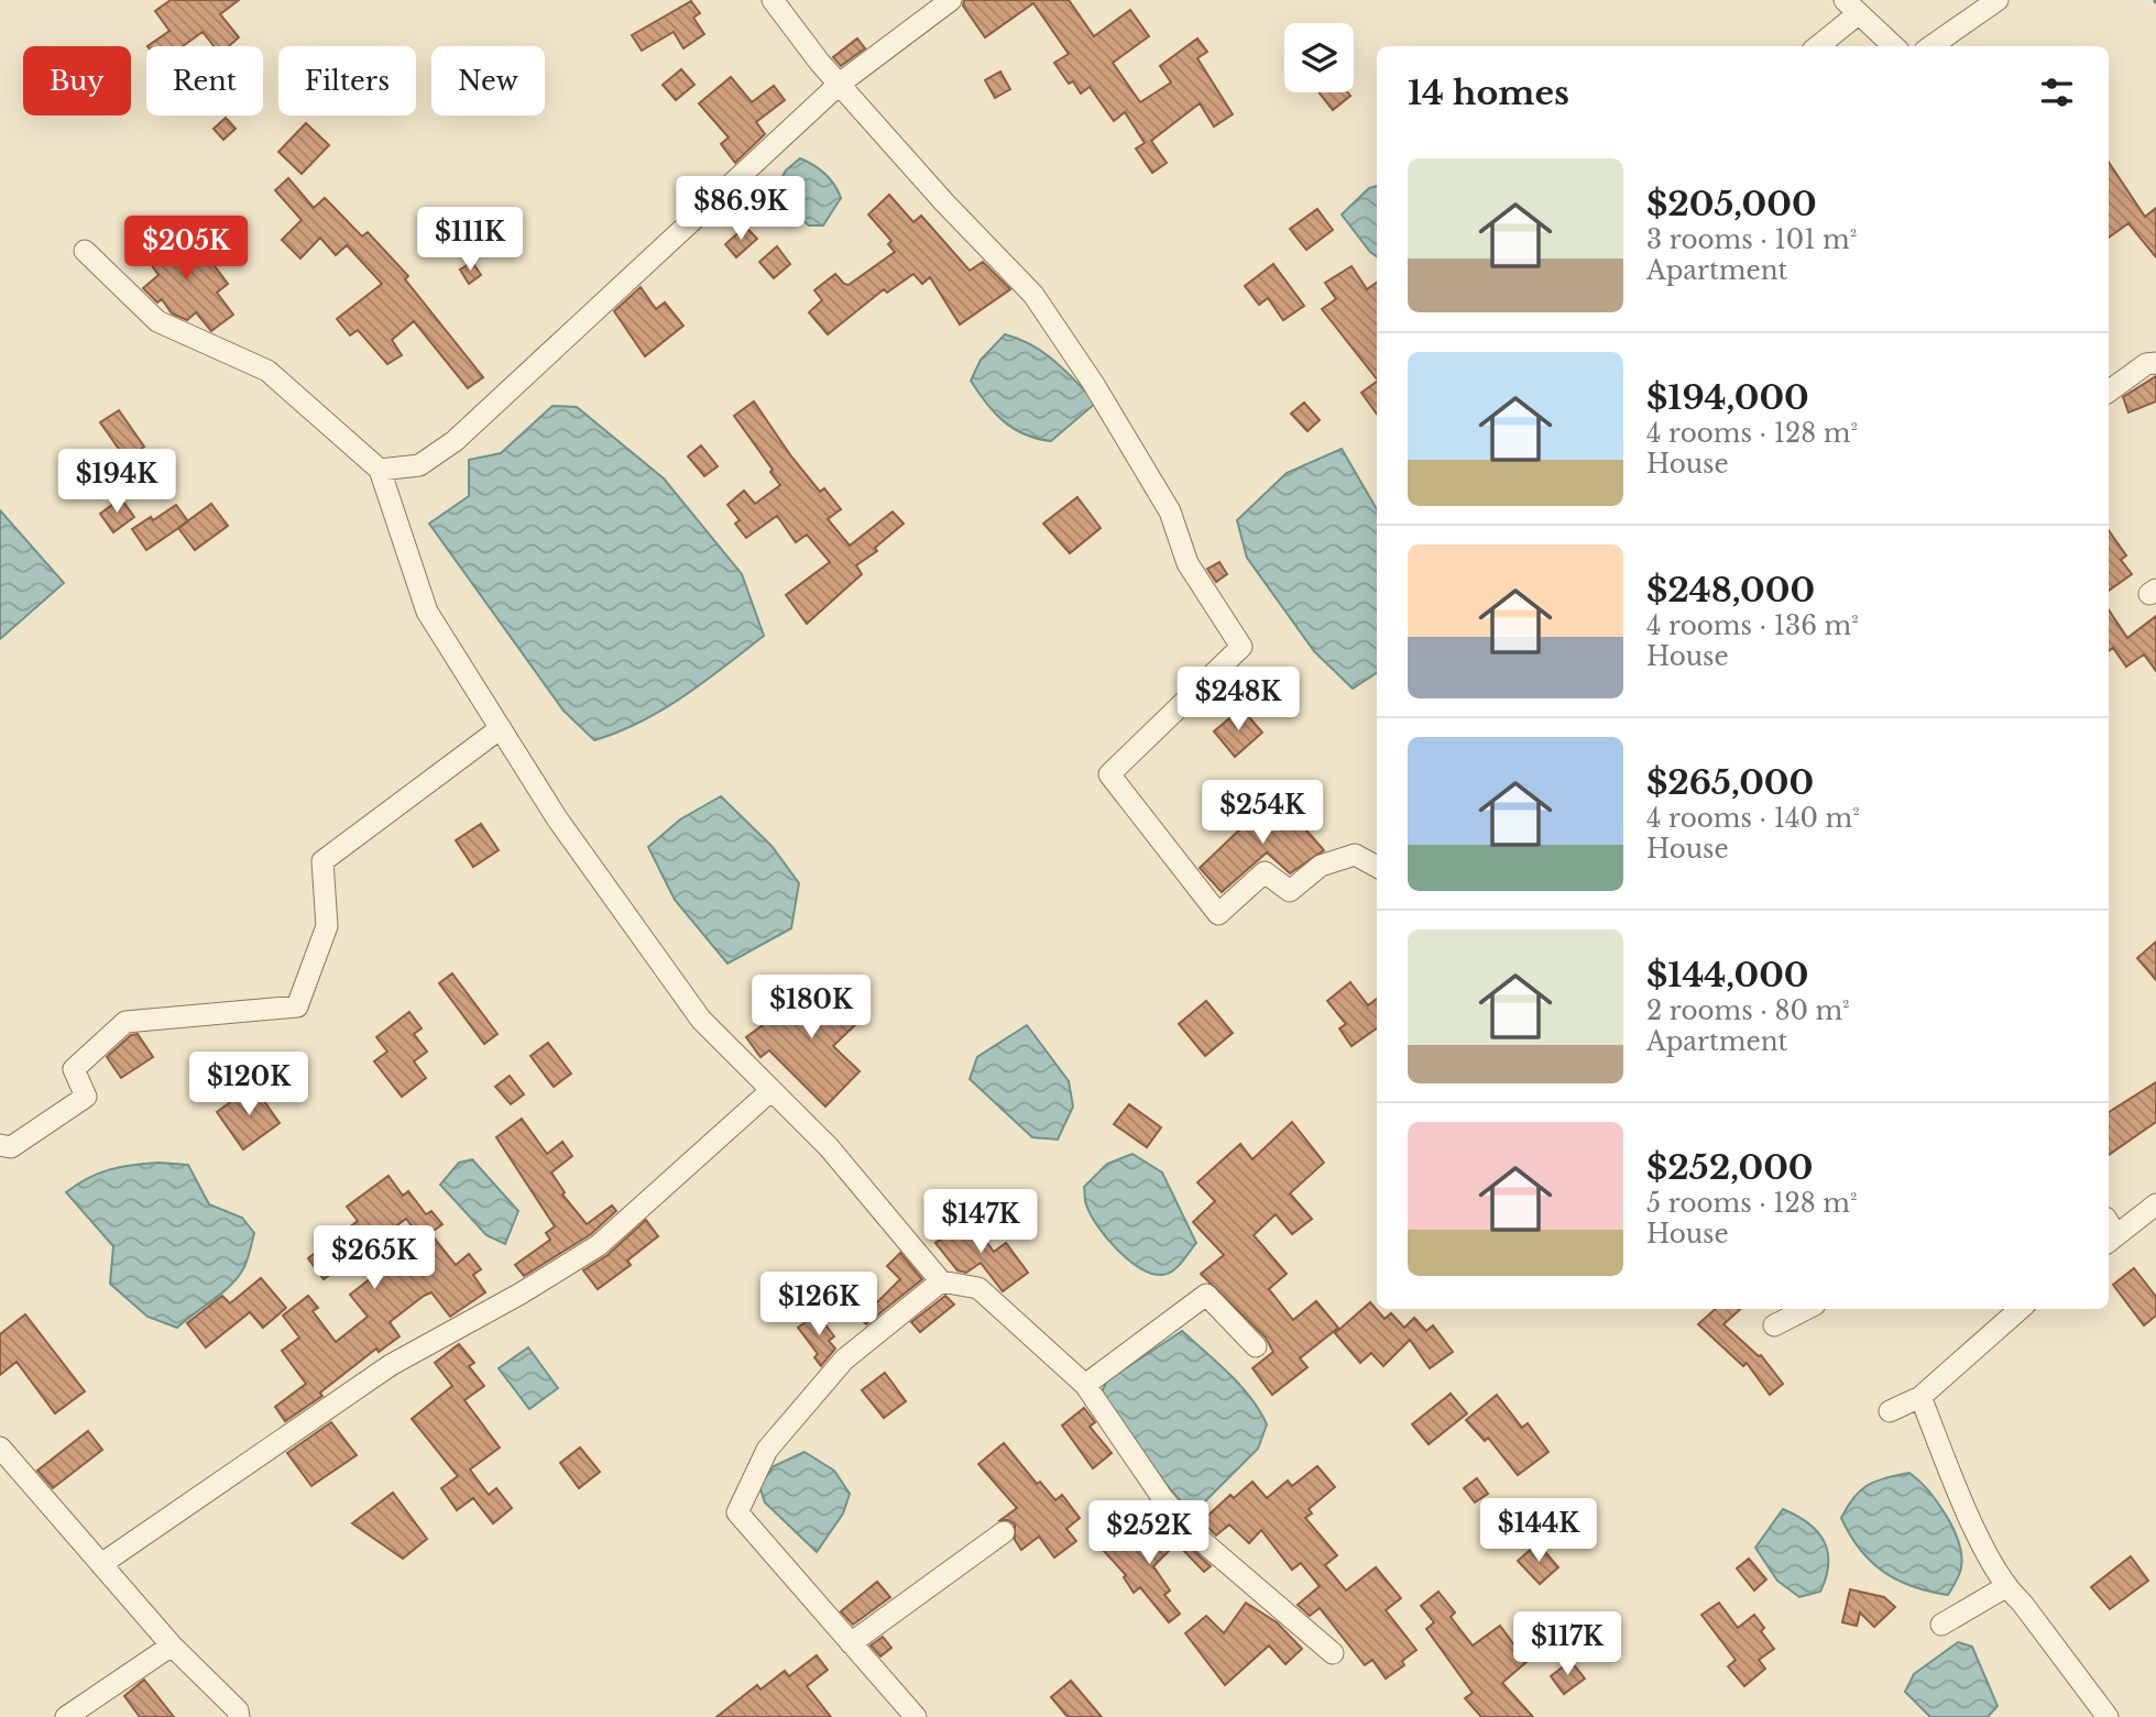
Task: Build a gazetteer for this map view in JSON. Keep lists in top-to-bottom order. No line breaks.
{"page":{"chip":["Buy","Rent","Filters","New"],"heading":"14 homes","list":[{"name":"$205,000","note":"3 rooms · 101 m² · Apartment"},{"name":"$194,000","note":"4 rooms · 128 m² · House"},{"name":"$248,000","note":"4 rooms · 136 m² · House"},{"name":"$265,000","note":"4 rooms · 140 m² · House"},{"name":"$144,000","note":"2 rooms · 80 m² · Apartment"},{"name":"$252,000","note":"5 rooms · 128 m² · House"}],"price":["$86.9K","$111K","$205K","$194K","$248K","$254K","$180K","$120K","$147K","$265K","$126K","$144K","$252K","$117K"]}}
